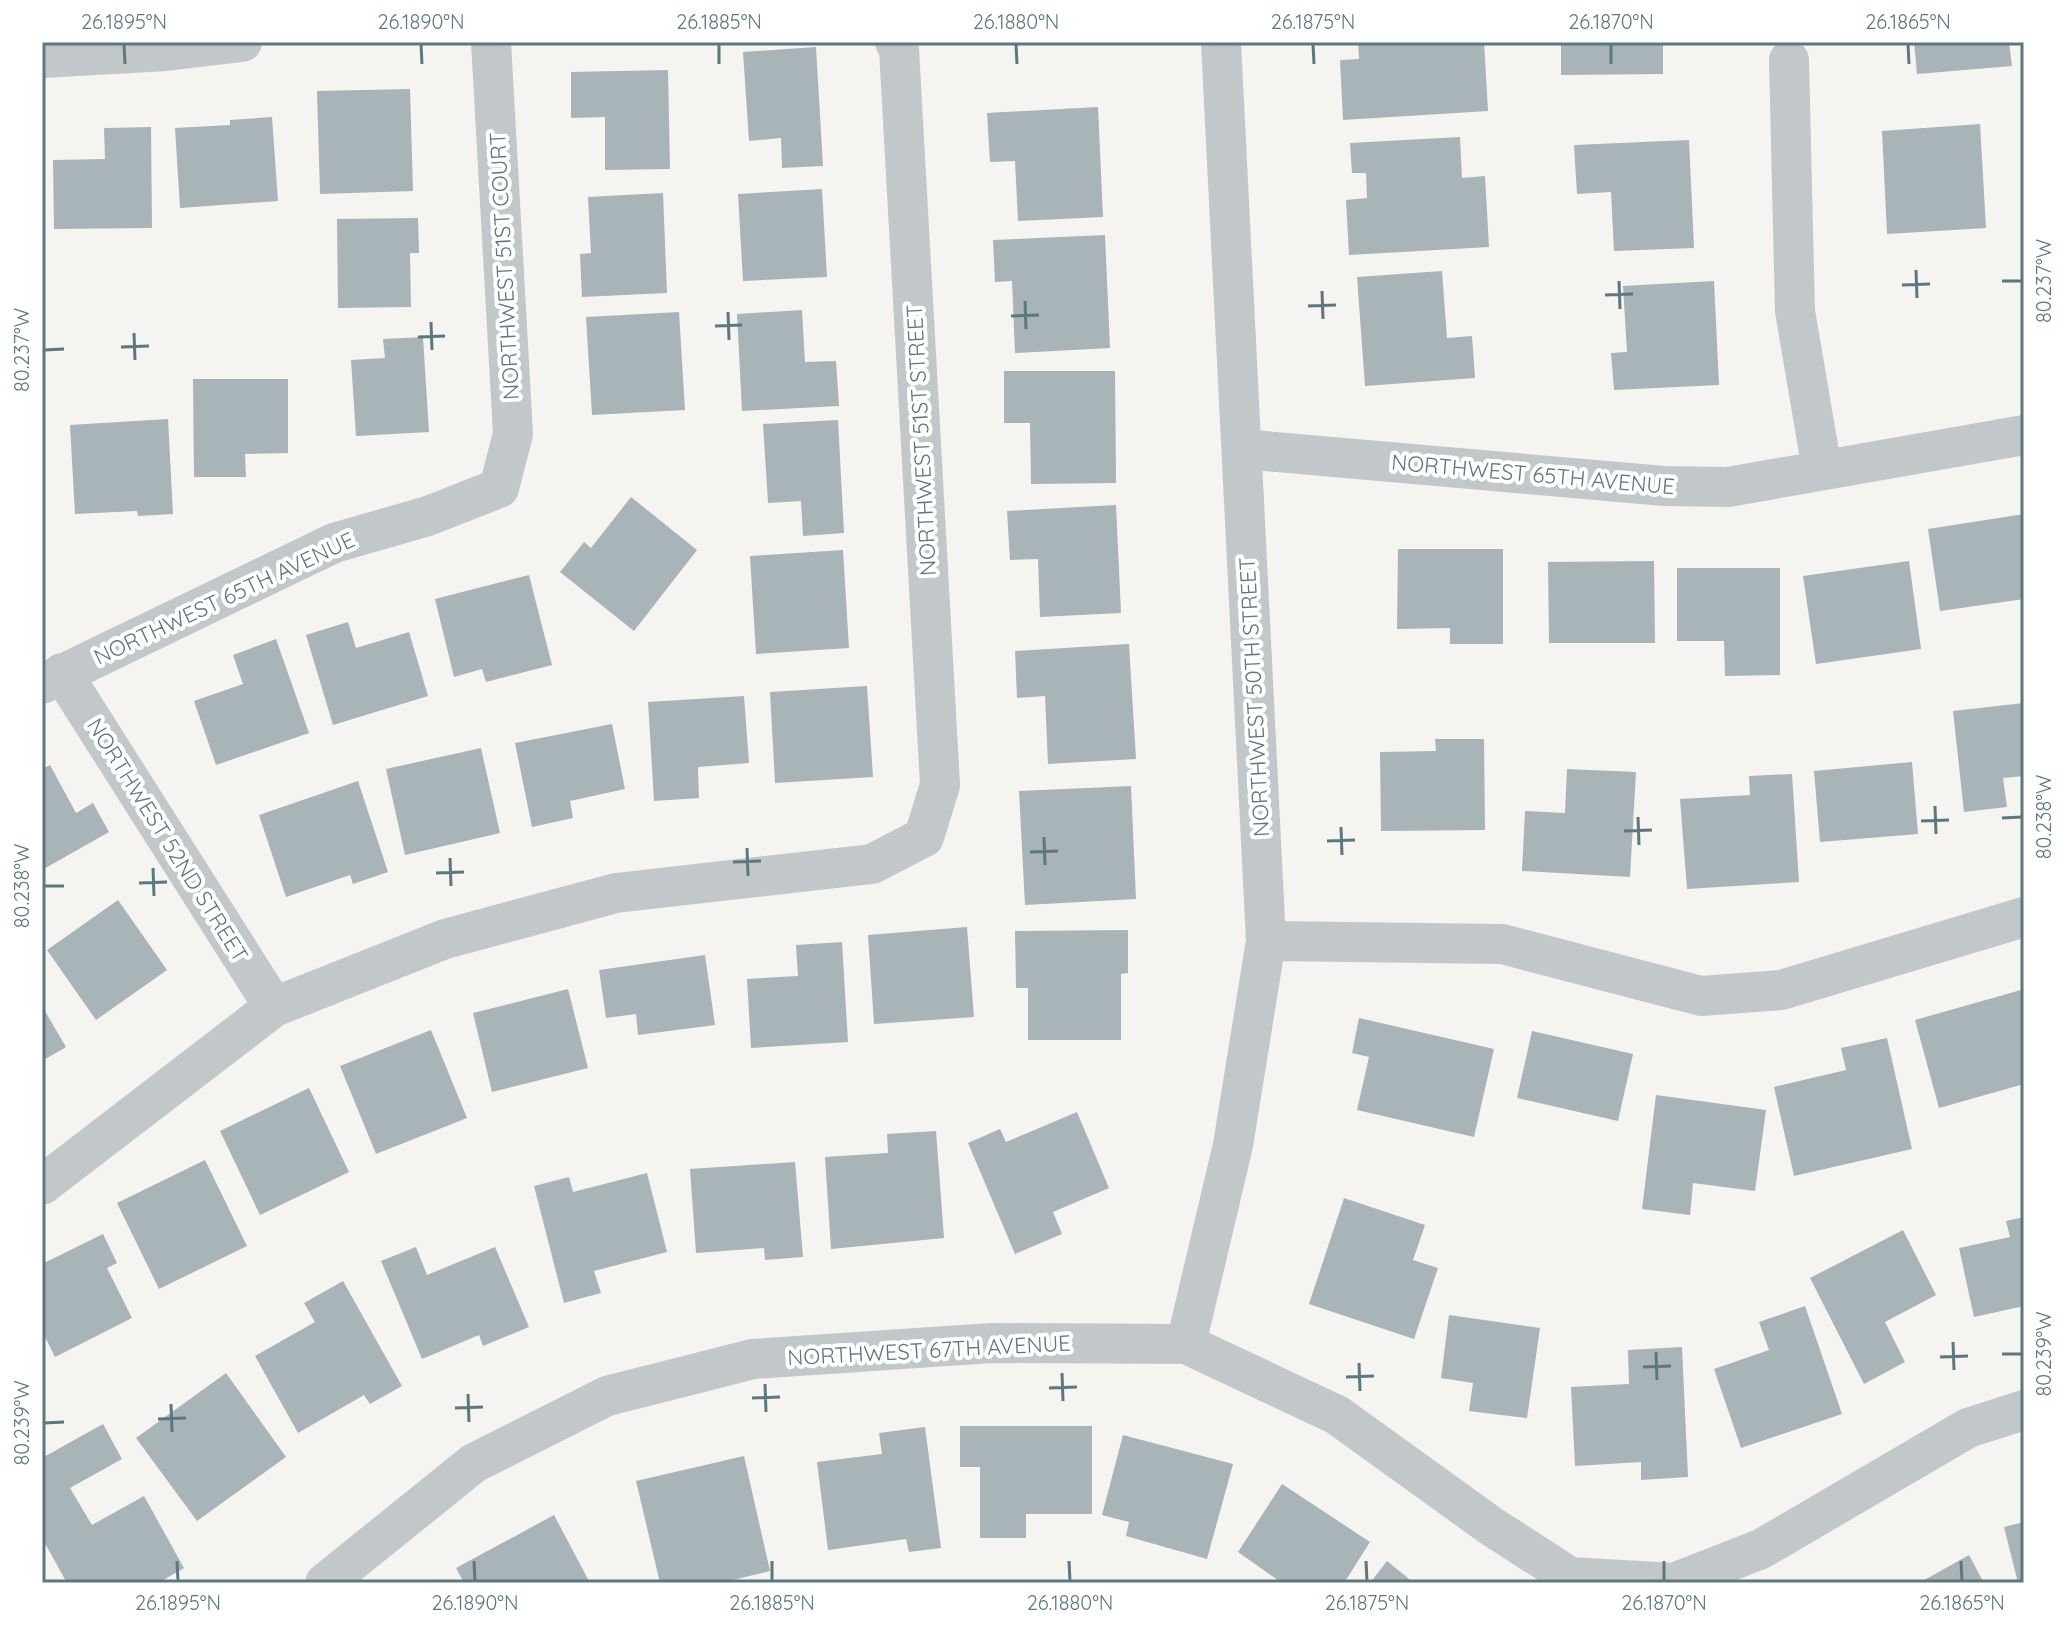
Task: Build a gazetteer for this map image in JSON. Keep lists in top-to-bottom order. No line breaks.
{"streets":{"street":["NORTHWEST 51ST COURT","NORTHWEST 51ST STREET","NORTHWEST 65TH AVENUE","NORTHWEST 50TH STREET","NORTHWEST 52ND STREET","NORTHWEST 67TH AVENUE"]},"crossings":[["NORTHWEST 51ST COURT","NORTHWEST 65TH AVENUE"],["NORTHWEST 51ST STREET","NORTHWEST 52ND STREET"],["NORTHWEST 65TH AVENUE","NORTHWEST 50TH STREET"],["NORTHWEST 65TH AVENUE","NORTHWEST 52ND STREET"],["NORTHWEST 50TH STREET","NORTHWEST 67TH AVENUE"]],"coordinates":["26.1895°N","26.1890°N","26.1885°N","26.1880°N","26.1875°N","26.1870°N","26.1865°N","80.237°W","80.238°W","80.239°W"]}
